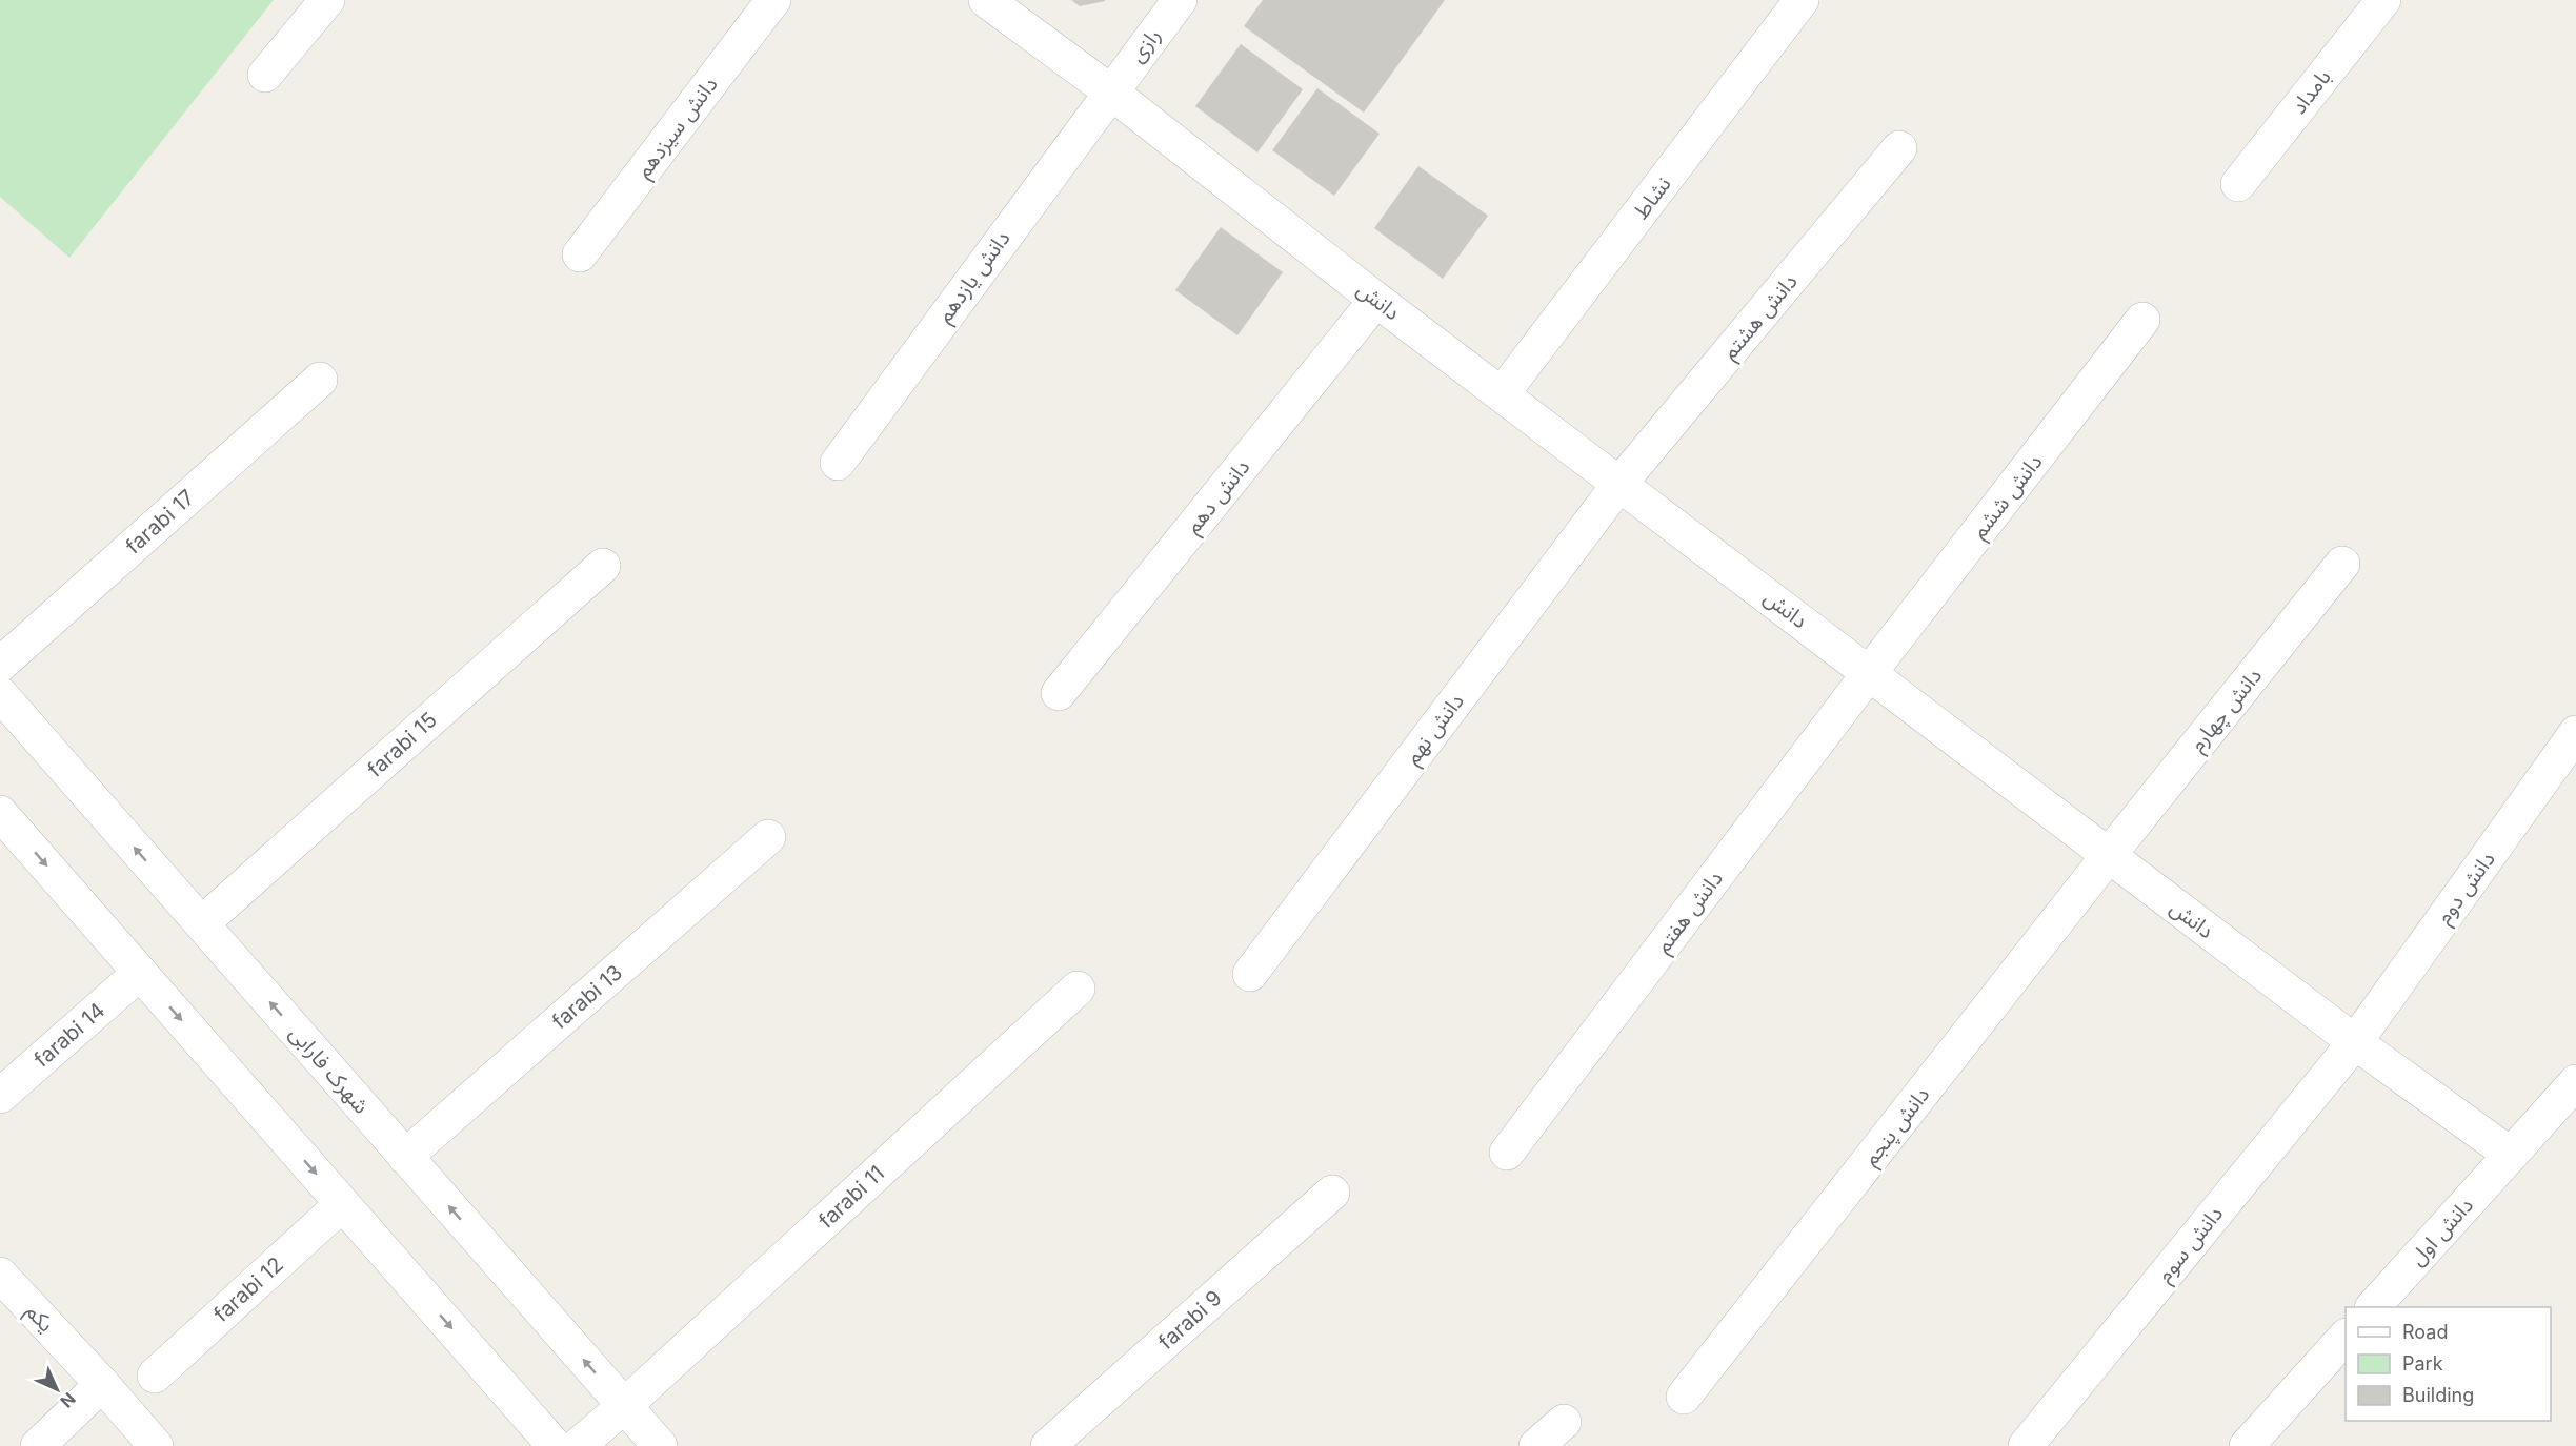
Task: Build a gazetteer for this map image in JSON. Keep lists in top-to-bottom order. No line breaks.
{"streets":{"street":["رازی","بامداد","دانش سیزدهم","نشاط","دانش یازدهم","دانش","دانش هشتم","دانش دهم","دانش ششم","farabi 17","دانش چهارم","دانش نهم","farabi 15","دانش دوم","دانش هفتم","farabi 13","farabi 14","شهرک فارابی","دانش پنجم","farabi 11","دانش اول","دانش سوم","farabi 12","یکم","farabi 9"]},"crossings":[["رازی","دانش یازدهم"],["رازی","دانش"],["نشاط","دانش"],["دانش یازدهم","دانش"],["دانش","دانش هشتم"],["دانش","دانش دهم"],["دانش","دانش ششم"],["دانش","دانش چهارم"],["دانش","دانش نهم"],["دانش","دانش دوم"],["دانش","دانش هفتم"],["دانش","دانش پنجم"],["دانش","دانش اول"],["دانش","دانش سوم"],["دانش هشتم","دانش نهم"],["دانش ششم","دانش هفتم"],["دانش چهارم","دانش پنجم"],["farabi 15","شهرک فارابی"],["دانش دوم","دانش سوم"],["farabi 13","شهرک فارابی"],["شهرک فارابی","farabi 11"]],"legend":["Road","Park","Building"],"north":"bottom right"}
